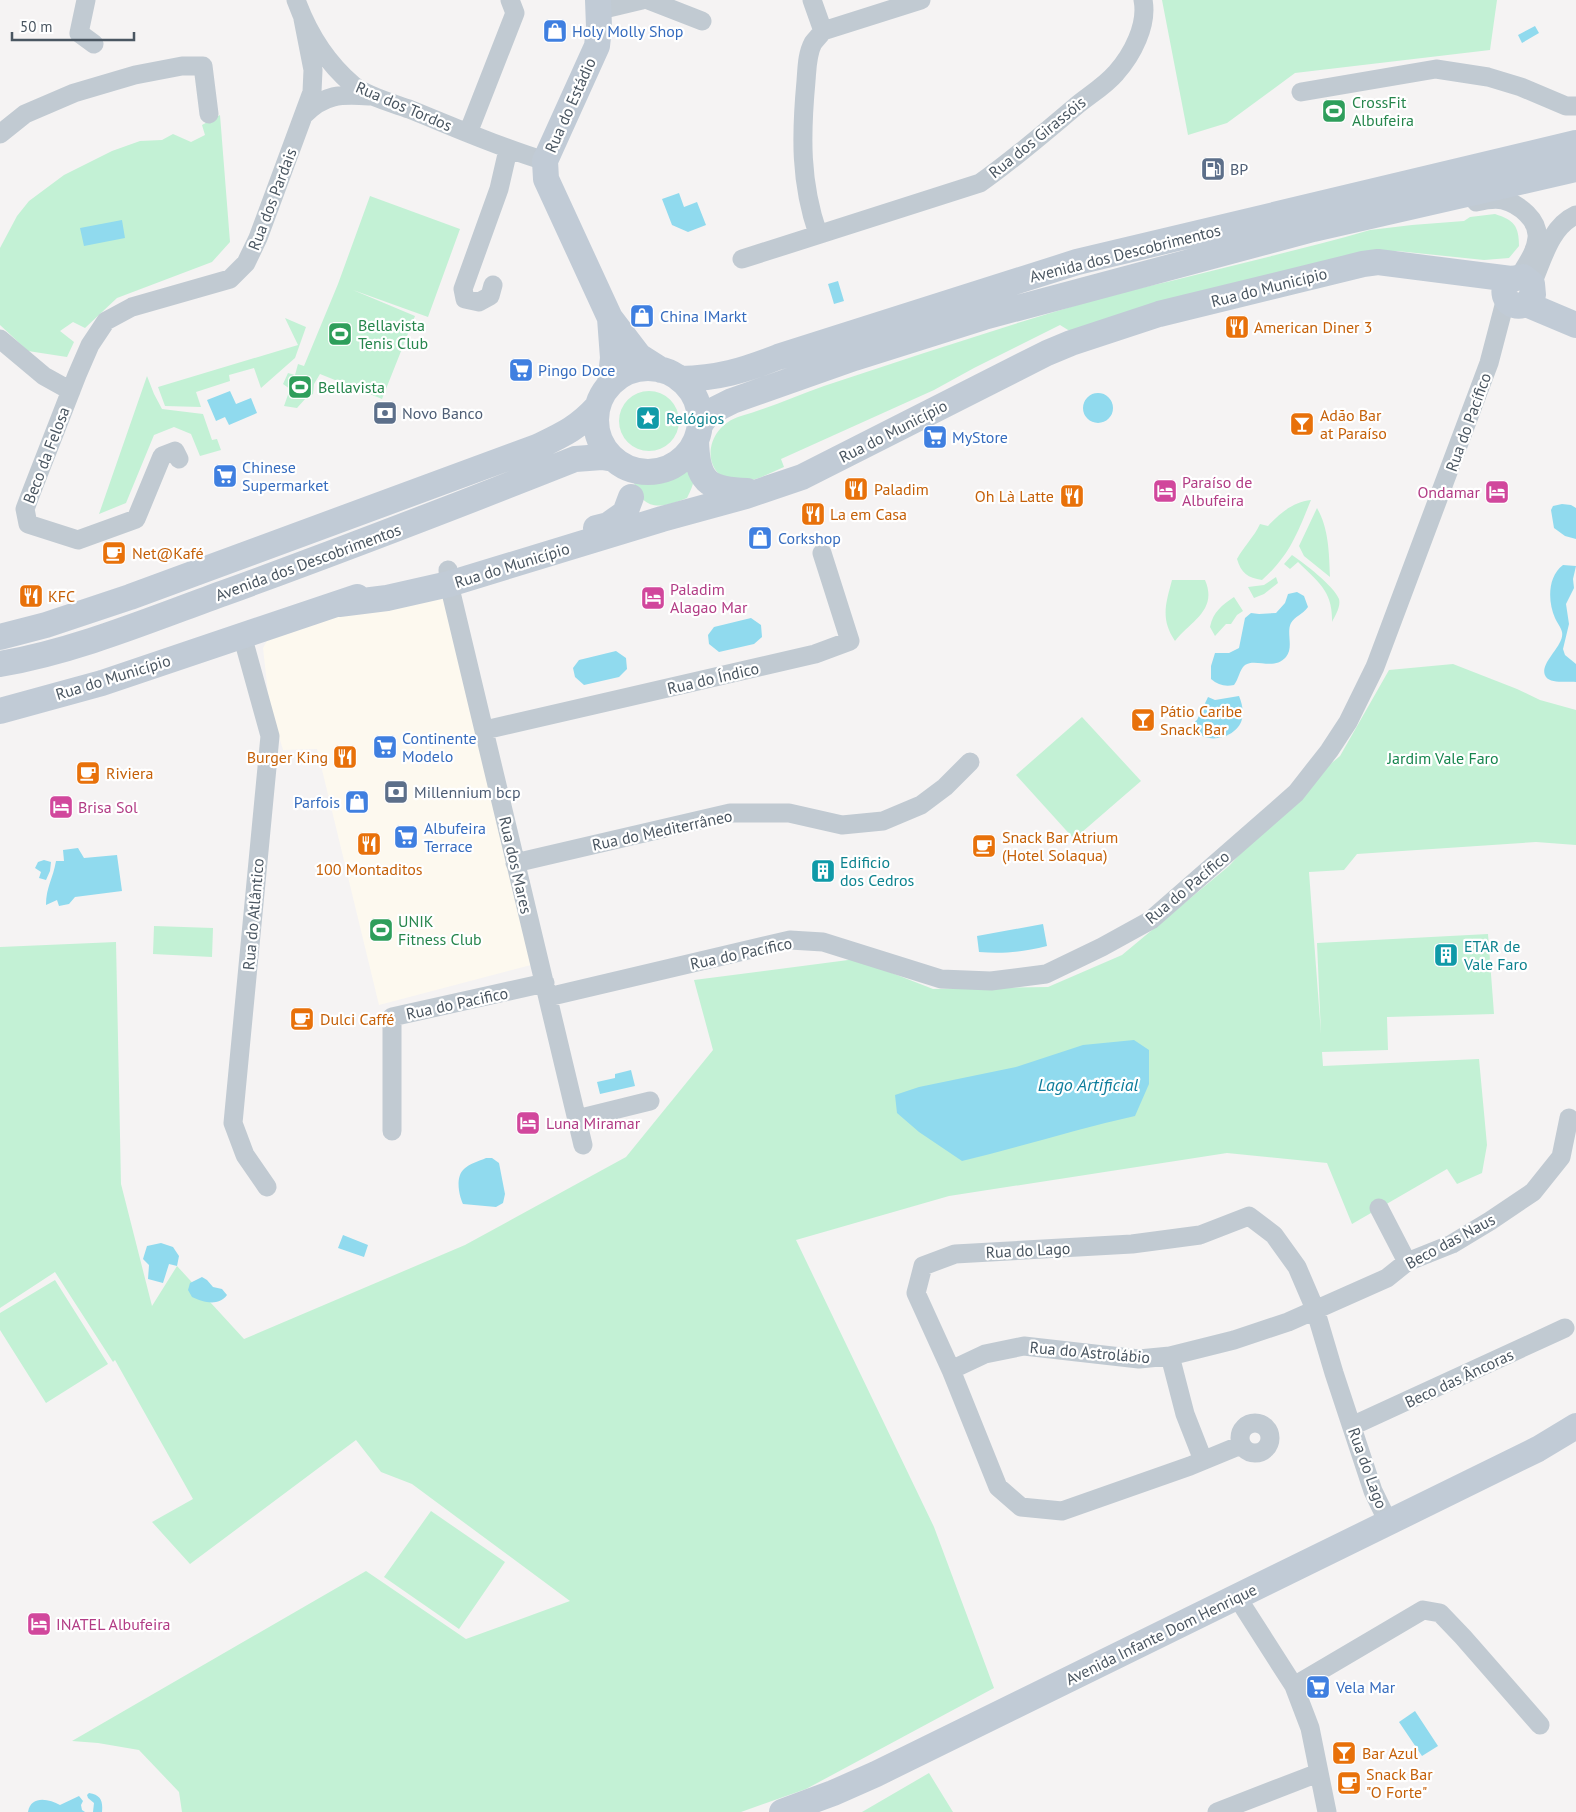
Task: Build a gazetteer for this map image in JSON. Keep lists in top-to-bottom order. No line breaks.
{"streets":{"street":["Rua do Estádio","Rua dos Tordos","Rua dos Girassóis","Rua dos Pardais","Avenida dos Descobrimentos","Rua do Município","Rua do Pacífico","Beco da Felosa","Rua do Índico","Rua do Mediterrâneo","Rua dos Mares","Rua do Atlântico","Rua do Pacifico","Beco das Naus","Rua do Lago","Rua do Astrolábio","Beco das Âncoras","Avenida Infante Dom Henrique"]},"crossings":[["Rua do Estádio","Rua dos Tordos"],["Rua dos Tordos","Rua dos Pardais"],["Rua dos Pardais","Beco da Felosa"],["Rua do Município","Rua do Pacífico"],["Rua do Município","Rua dos Mares"],["Rua do Município","Rua do Atlântico"],["Rua do Pacífico","Rua dos Mares"],["Rua do Pacífico","Rua do Pacifico"],["Rua do Índico","Rua dos Mares"],["Rua do Mediterrâneo","Rua dos Mares"],["Rua dos Mares","Rua do Pacifico"],["Beco das Naus","Rua do Lago"],["Beco das Naus","Rua do Astrolábio"],["Rua do Lago","Rua do Astrolábio"],["Rua do Lago","Beco das Âncoras"],["Rua do Lago","Avenida Infante Dom Henrique"]],"water":["Lago Artificial"],"parks":["Jardim Vale Faro"],"places":{"shop":["Holy Molly Shop","China IMarkt","Corkshop","Parfois"],"sports":["CrossFit Albufeira","Bellavista Tenis Club","Bellavista","UNIK Fitness Club"],"fuel station":["BP"],"restaurant":["American Diner 3","Paladim","Oh Là Latte","La em Casa","KFC","Burger King","100 Montaditos"],"supermarket":["Pingo Doce","MyStore","Chinese Supermarket","Continente Modelo","Albufeira Terrace","Vela Mar"],"bank":["Novo Banco","Millennium bcp"],"place":["Relógios"],"bar":["Adão Bar at Paraíso","Pátio Caribe Snack Bar","Bar Azul"],"hotel":["Paraíso de Albufeira","Ondamar","Paladim Alagao Mar","Brisa Sol","Luna Miramar","INATEL Albufeira"],"cafe":["Net@Kafé","Riviera","Snack Bar Atrium (Hotel Solaqua)","Dulci Caffé","Snack Bar \"O Forte\""],"building":["Edificio dos Cedros","ETAR de Vale Faro"]},"scale_bar":"50 m"}
